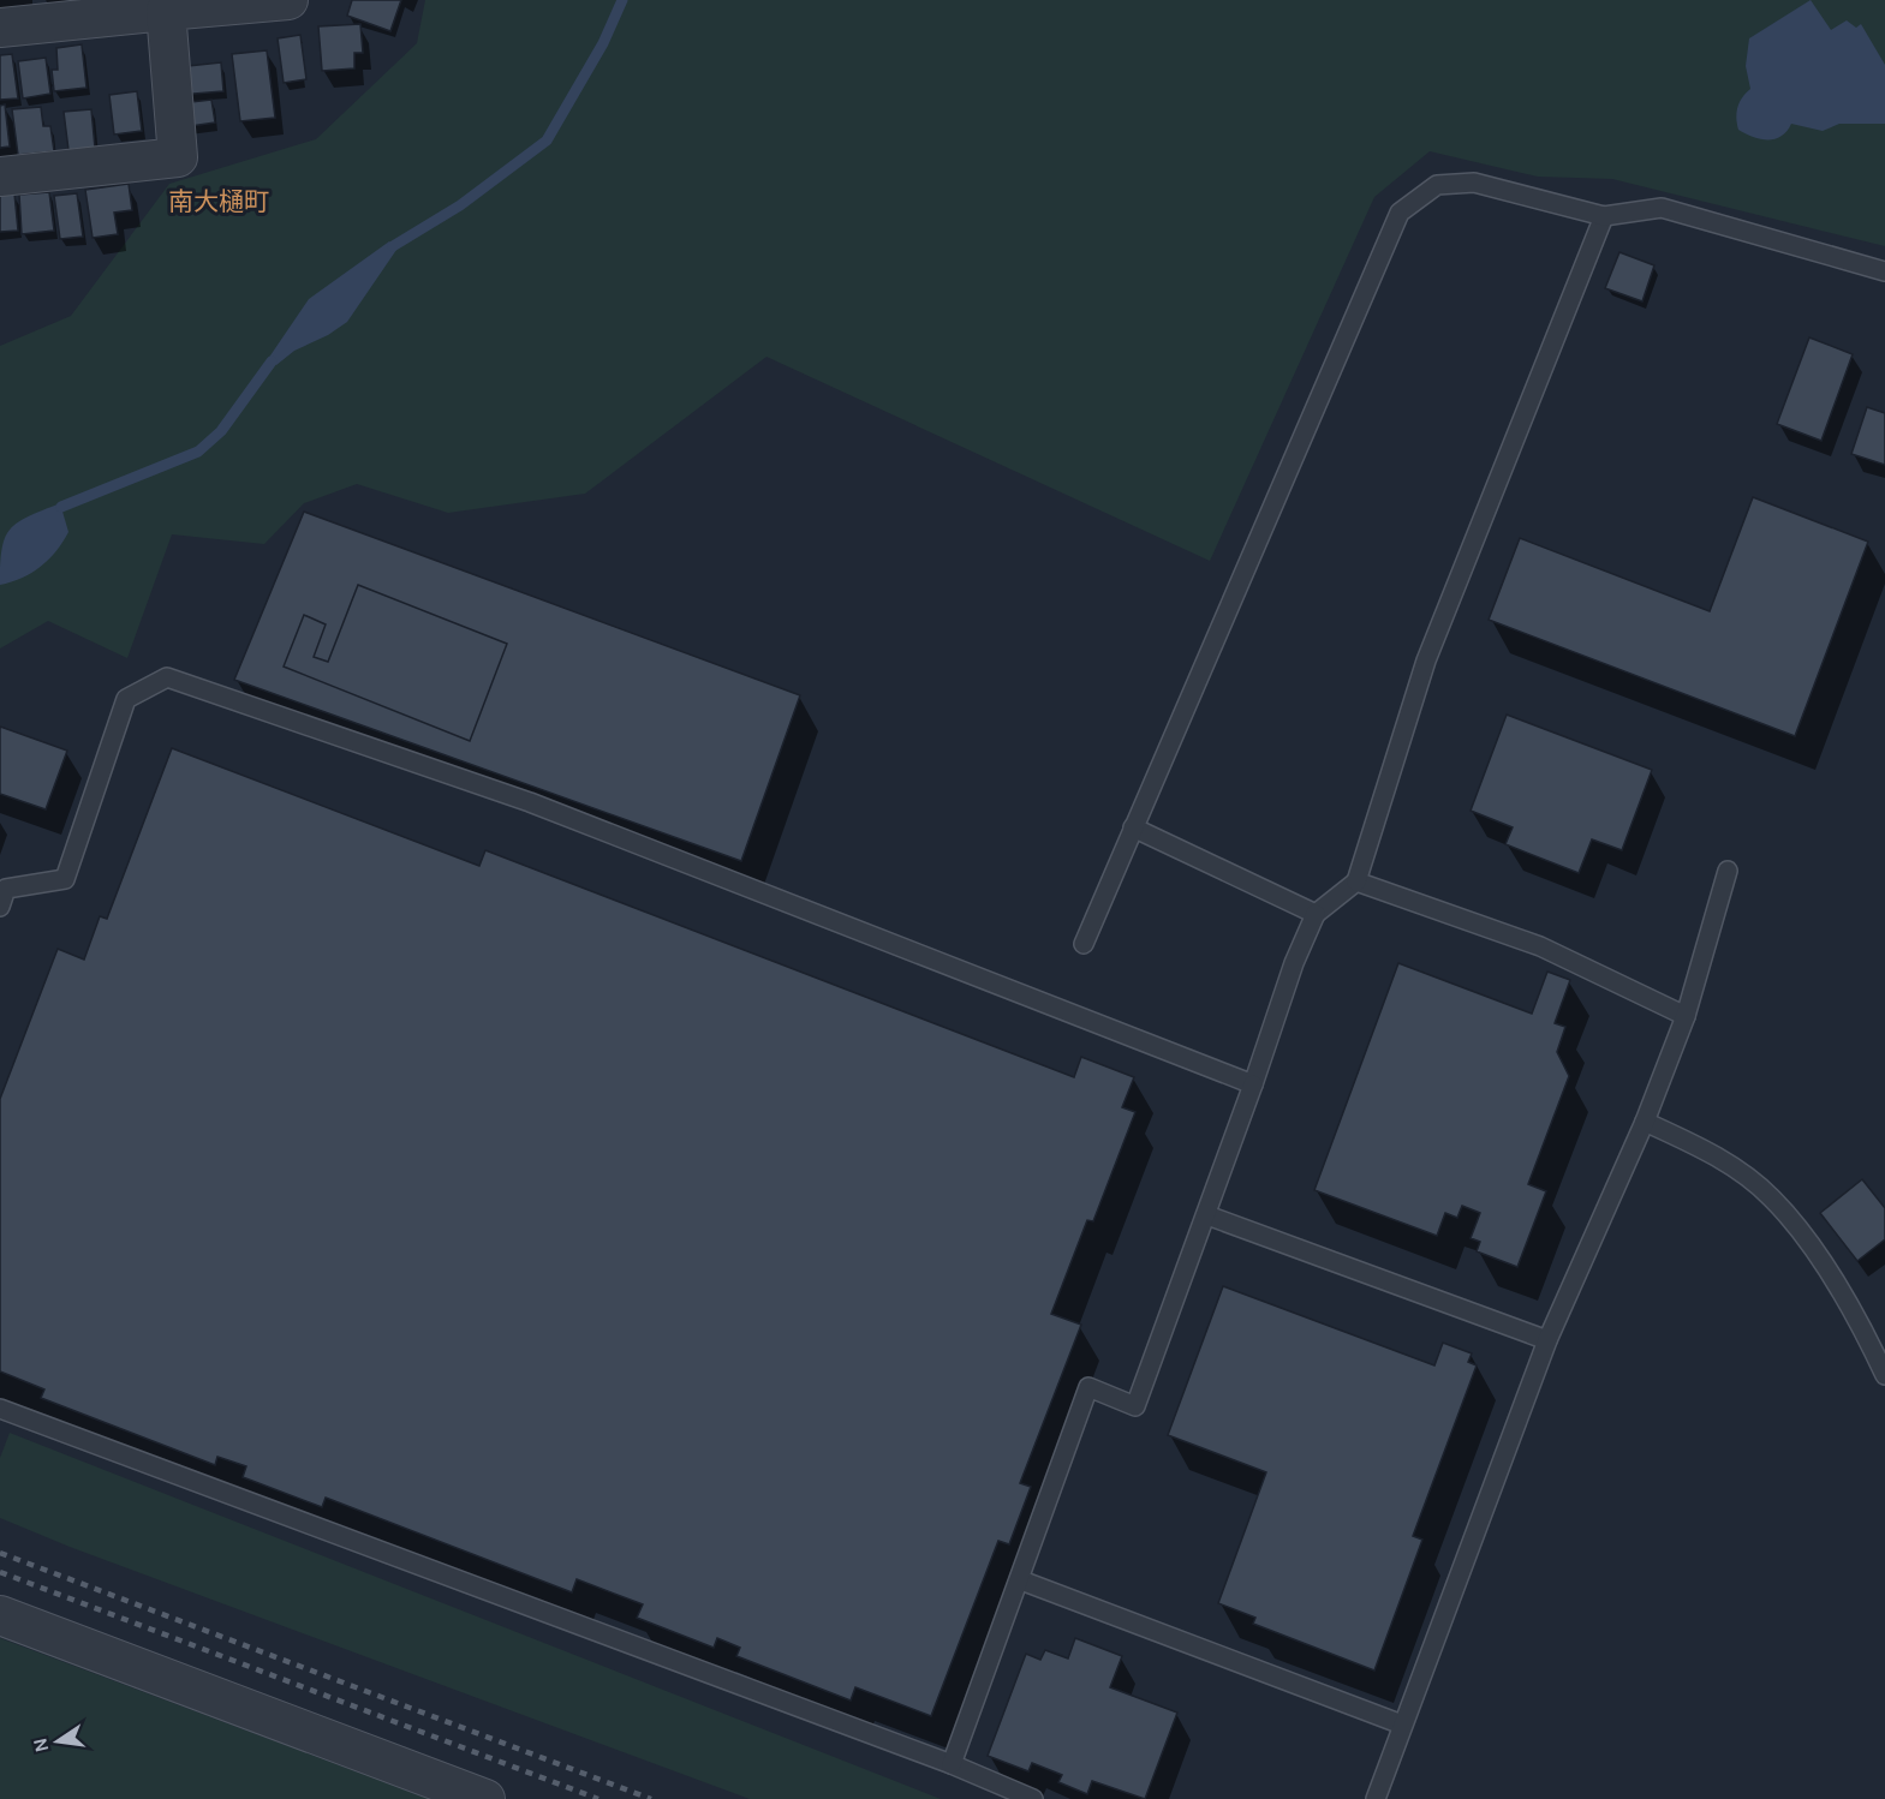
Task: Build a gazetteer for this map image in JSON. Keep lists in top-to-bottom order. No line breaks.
{"districts":["南大樋町"],"north":"left"}
